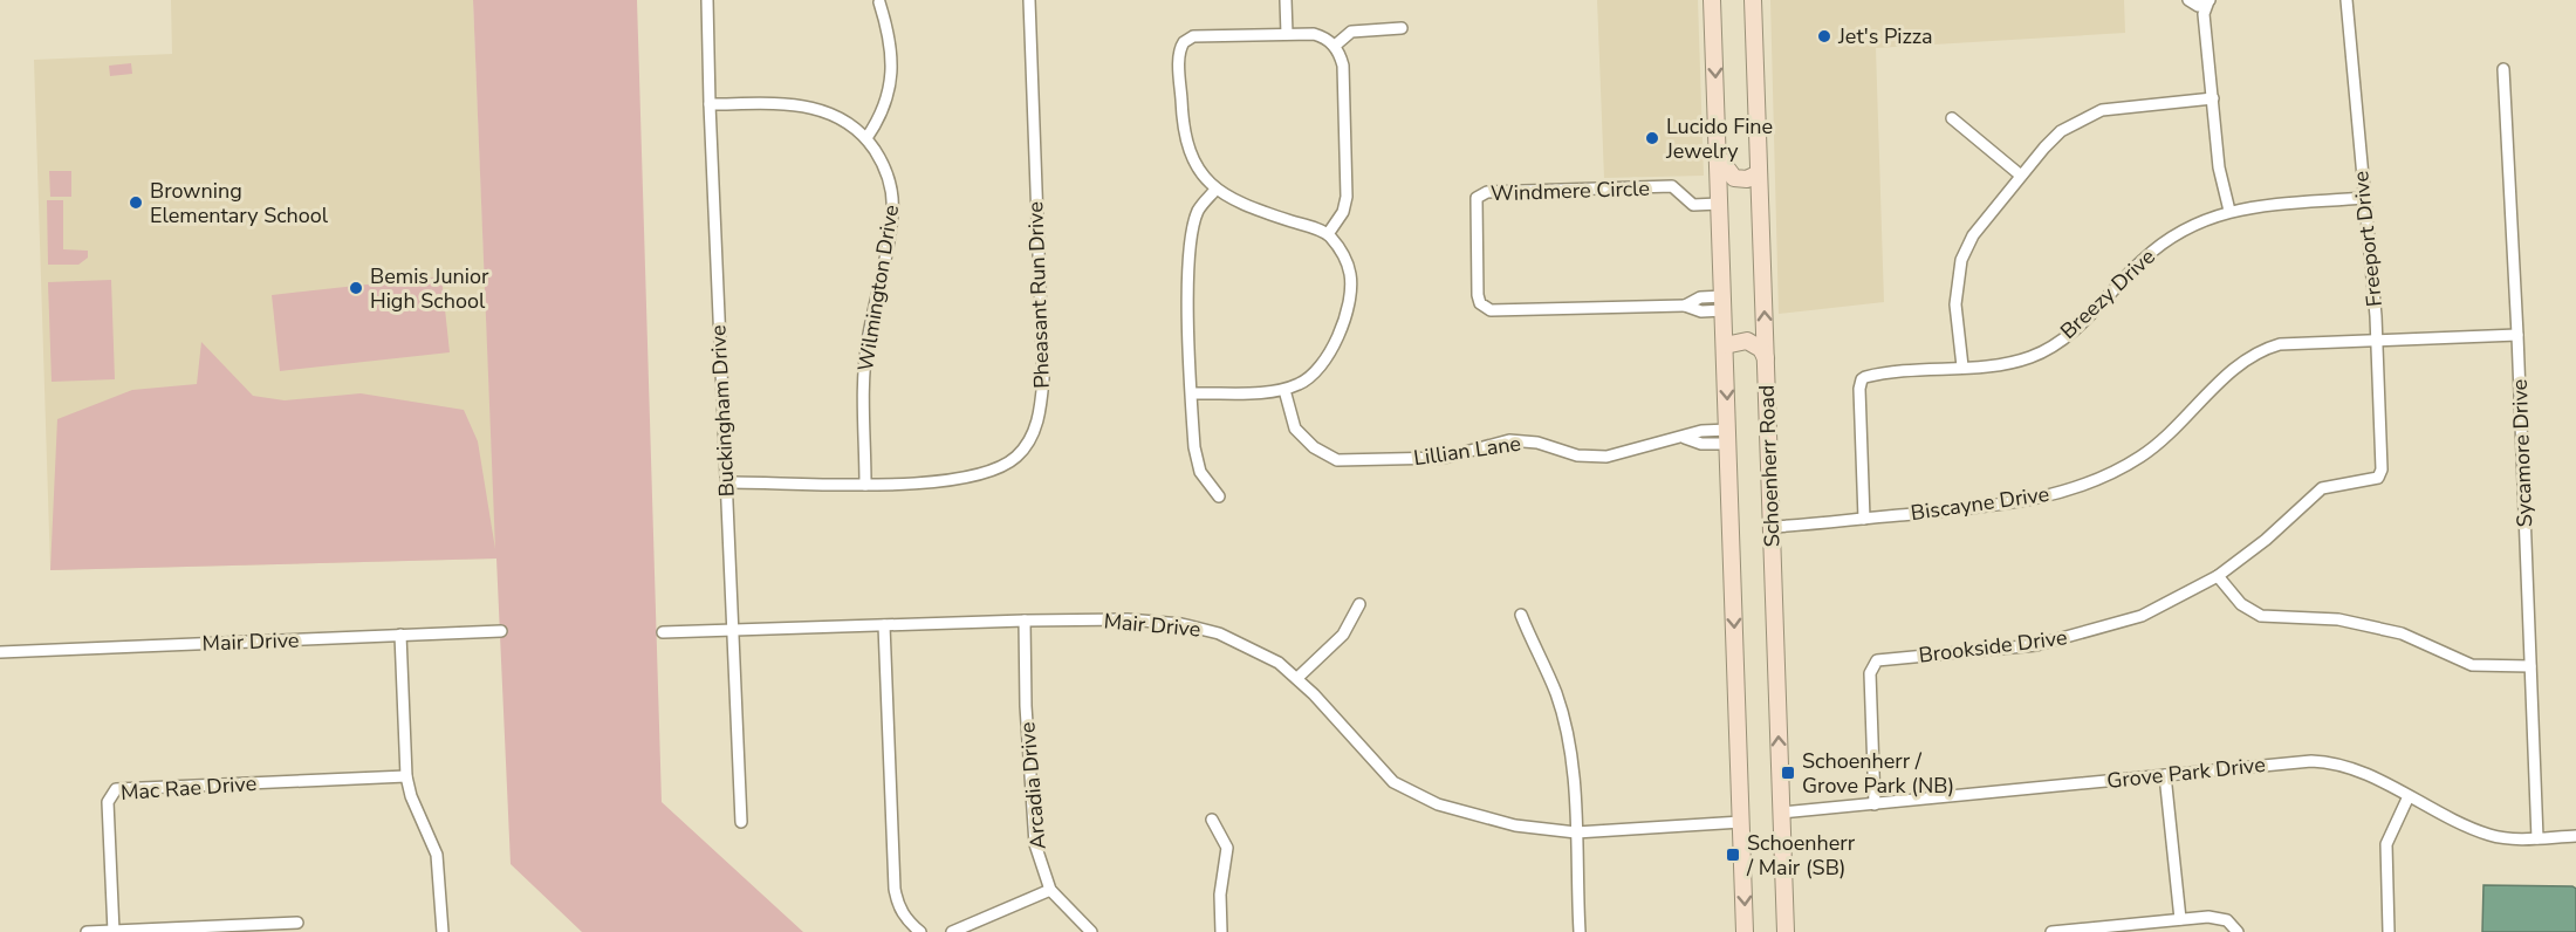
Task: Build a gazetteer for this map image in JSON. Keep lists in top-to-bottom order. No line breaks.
{"streets":{"main road":["Schoenherr Road"],"street":["Windmere Circle","Freeport Drive","Wilmington Drive","Breezy Drive","Pheasant Run Drive","Buckingham Drive","Lillian Lane","Sycamore Drive","Biscayne Drive","Mair Drive","Brookside Drive","Grove Park Drive","Arcadia Drive","Mac Rae Drive"]},"crossings":[["Windmere Circle","Schoenherr Road"],["Freeport Drive","Breezy Drive"],["Freeport Drive","Biscayne Drive"],["Freeport Drive","Brookside Drive"],["Wilmington Drive","Pheasant Run Drive"],["Wilmington Drive","Buckingham Drive"],["Breezy Drive","Biscayne Drive"],["Pheasant Run Drive","Buckingham Drive"],["Buckingham Drive","Mair Drive"],["Lillian Lane","Schoenherr Road"],["Sycamore Drive","Biscayne Drive"],["Sycamore Drive","Grove Park Drive"],["Schoenherr Road","Biscayne Drive"],["Schoenherr Road","Mair Drive"],["Schoenherr Road","Grove Park Drive"],["Mair Drive","Arcadia Drive"],["Brookside Drive","Grove Park Drive"]],"places":{"other":["Jet's Pizza","Lucido Fine Jewelry","Browning Elementary School","Bemis Junior High School"],"transit":["Schoenherr / Grove Park (NB)","Schoenherr / Mair (SB)"]}}
